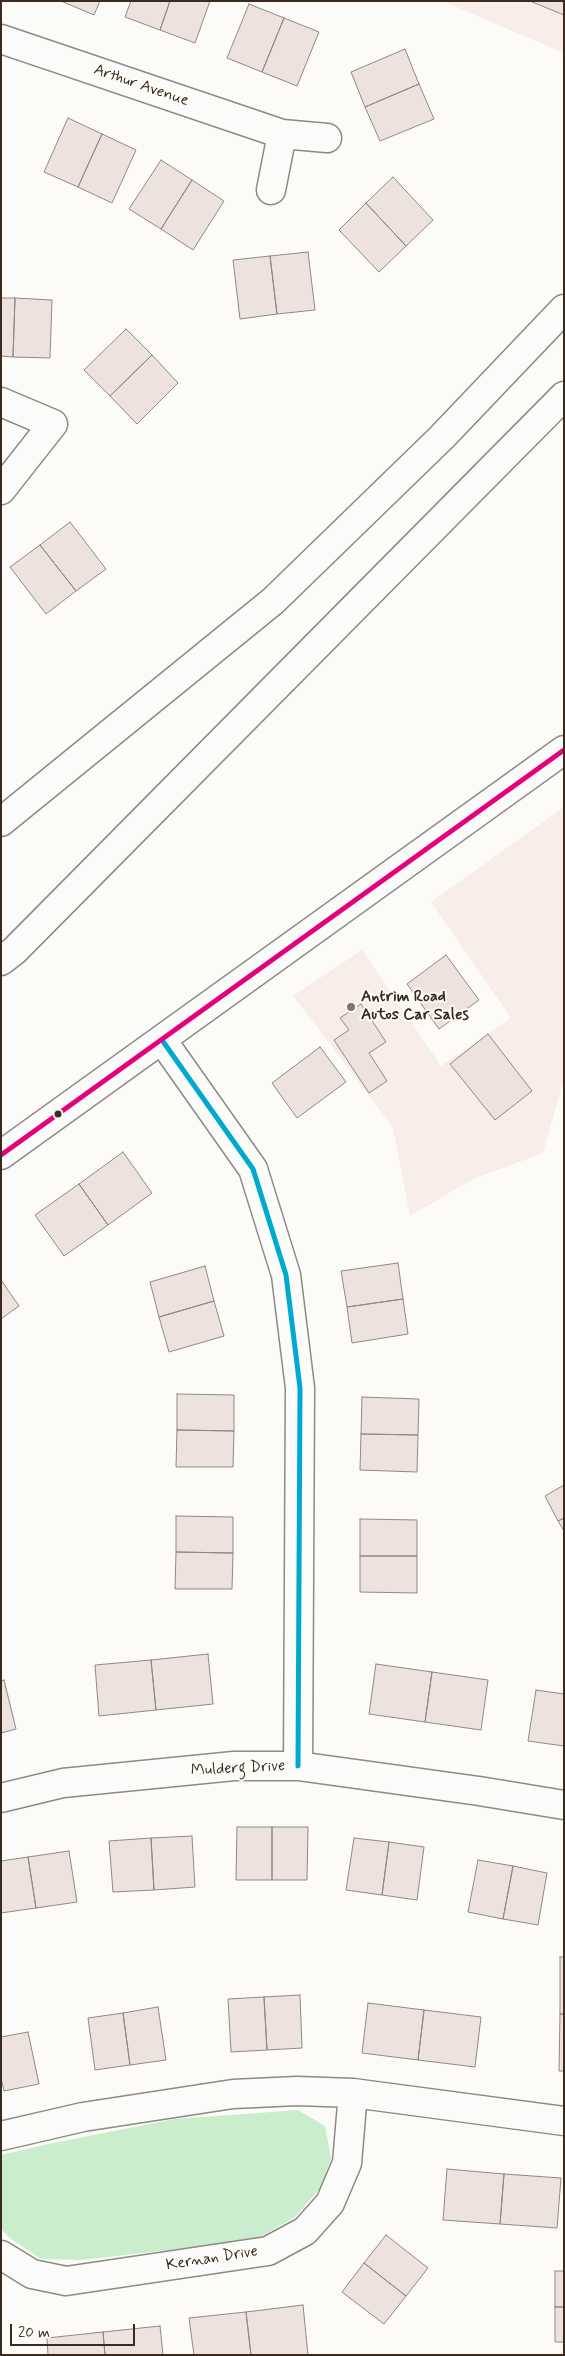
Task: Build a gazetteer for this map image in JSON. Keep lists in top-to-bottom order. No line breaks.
{"streets":{"main road":["Arthur Avenue","Mulderg Drive","Kernan Drive"]},"places":["Antrim Road Autos Car Sales"],"scale_bar":"20 m"}
